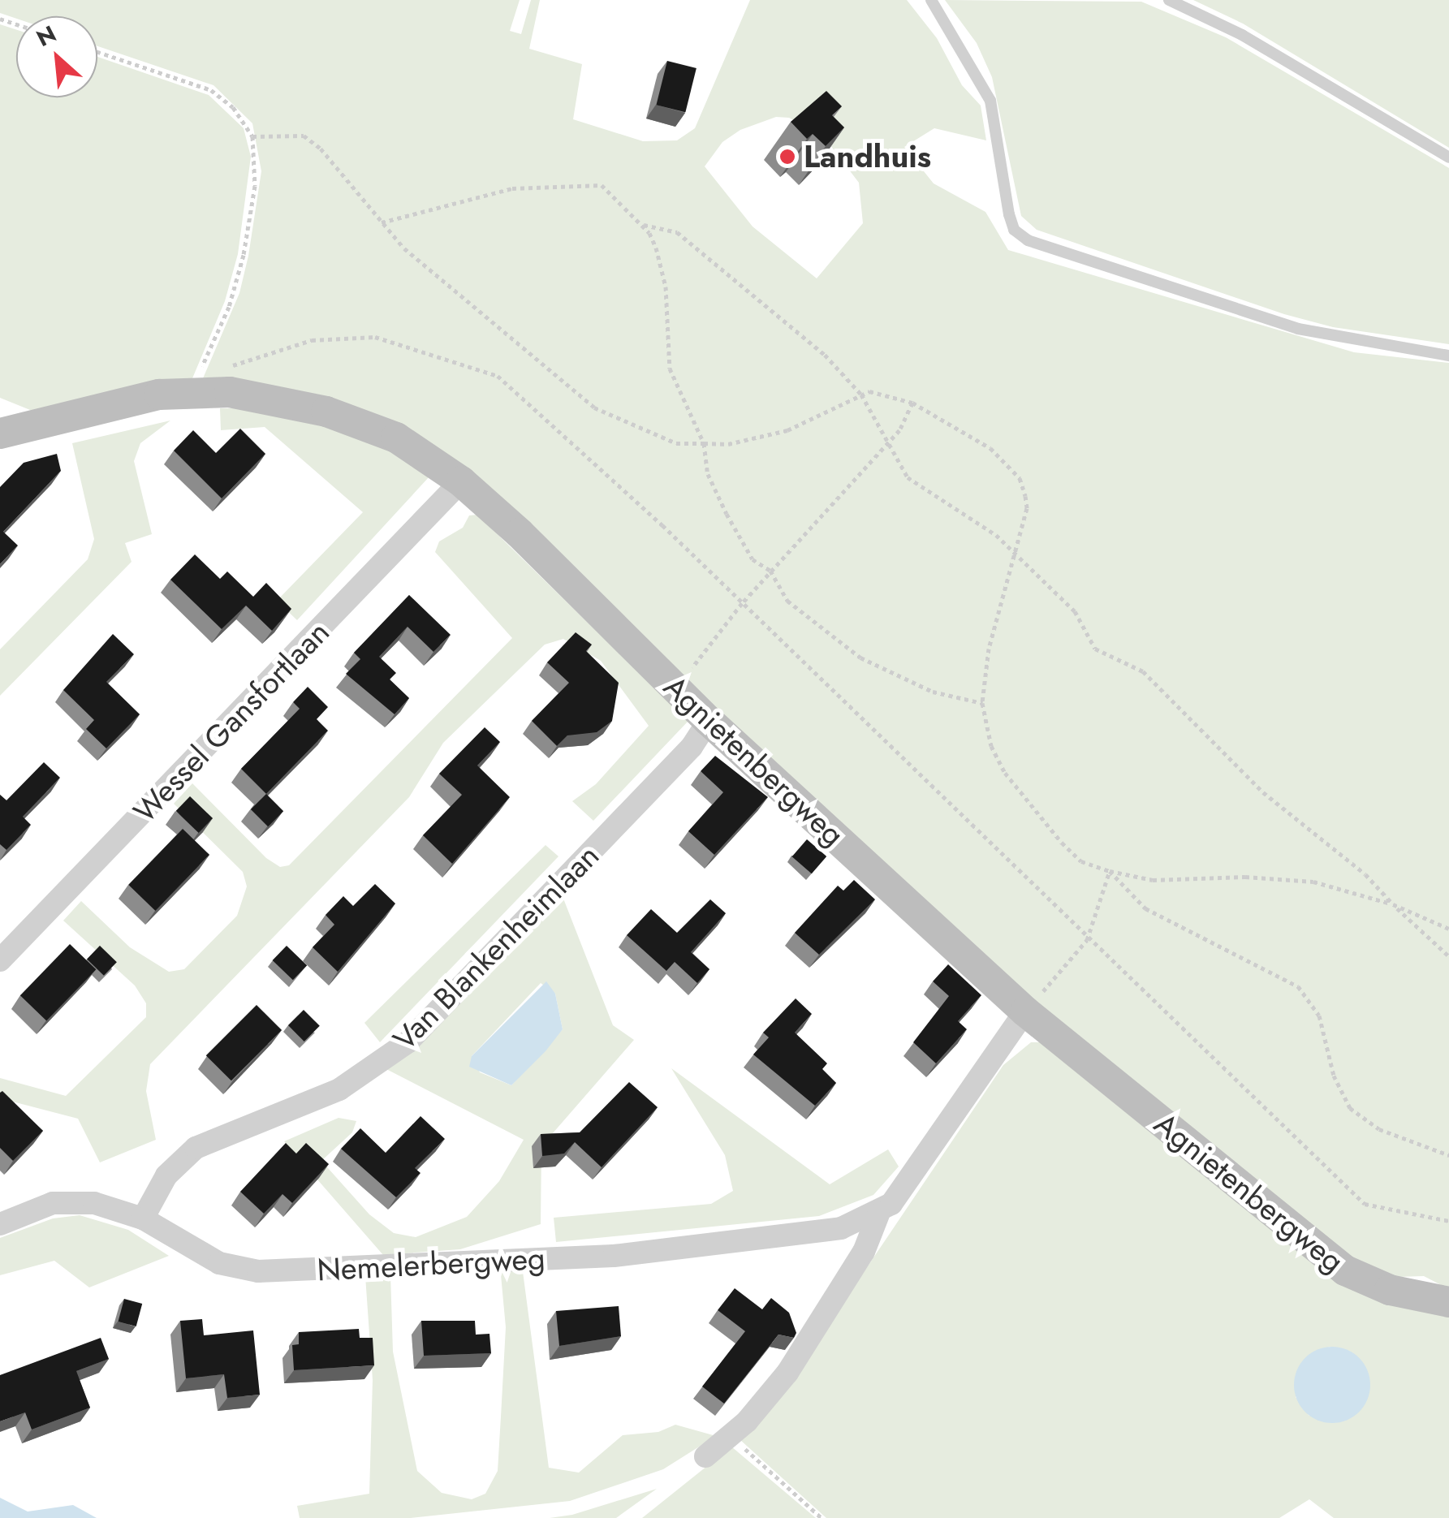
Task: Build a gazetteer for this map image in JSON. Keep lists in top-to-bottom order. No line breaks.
{"streets":{"street":["Wessel Gansfortlaan","Agnietenbergweg","Van Blankenheimlaan","Nemelerbergweg"]},"crossings":[["Wessel Gansfortlaan","Agnietenbergweg"],["Agnietenbergweg","Van Blankenheimlaan"],["Agnietenbergweg","Nemelerbergweg"],["Van Blankenheimlaan","Nemelerbergweg"]],"places":["Landhuis"],"north":"top left"}
